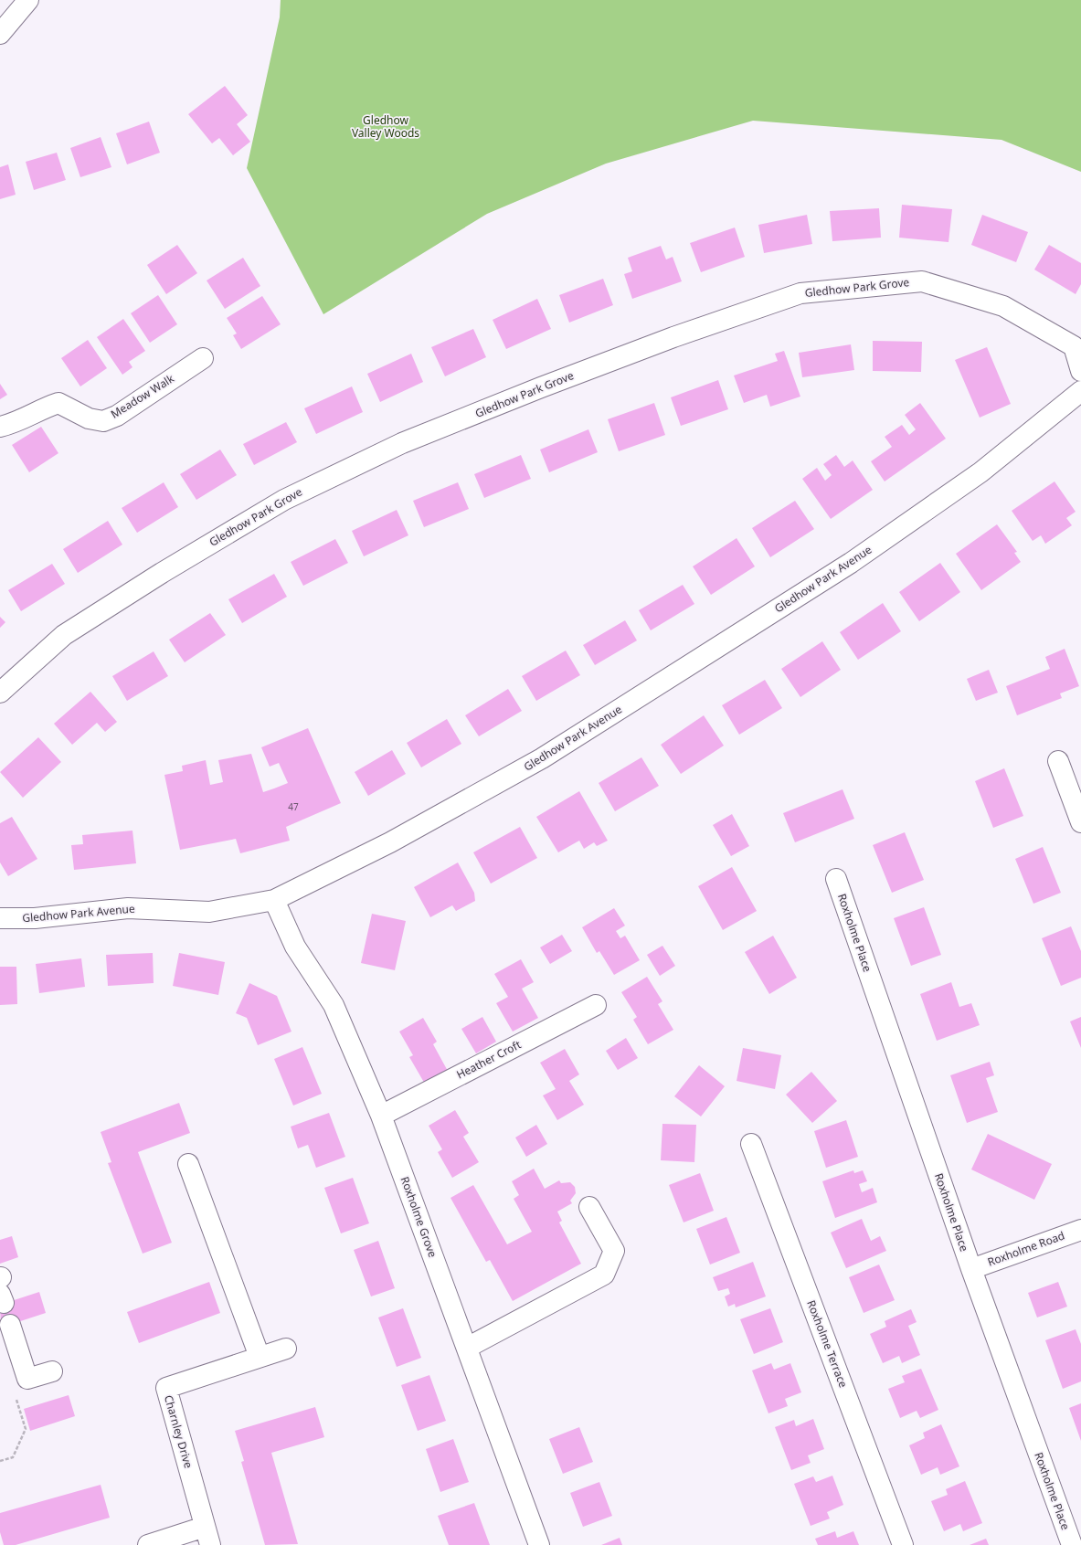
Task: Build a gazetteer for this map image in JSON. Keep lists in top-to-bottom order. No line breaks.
{"streets":{"street":["Gledhow Park Grove","Meadow Walk","Gledhow Park Avenue","Roxholme Place","Heather Croft","Roxholme Grove","Roxholme Road","Roxholme Terrace","Charnley Drive"]},"crossings":[["Gledhow Park Avenue","Roxholme Grove"],["Roxholme Place","Roxholme Road"],["Heather Croft","Roxholme Grove"]],"parks":["Gledhow Valley Woods"],"house_numbers":["47"]}
